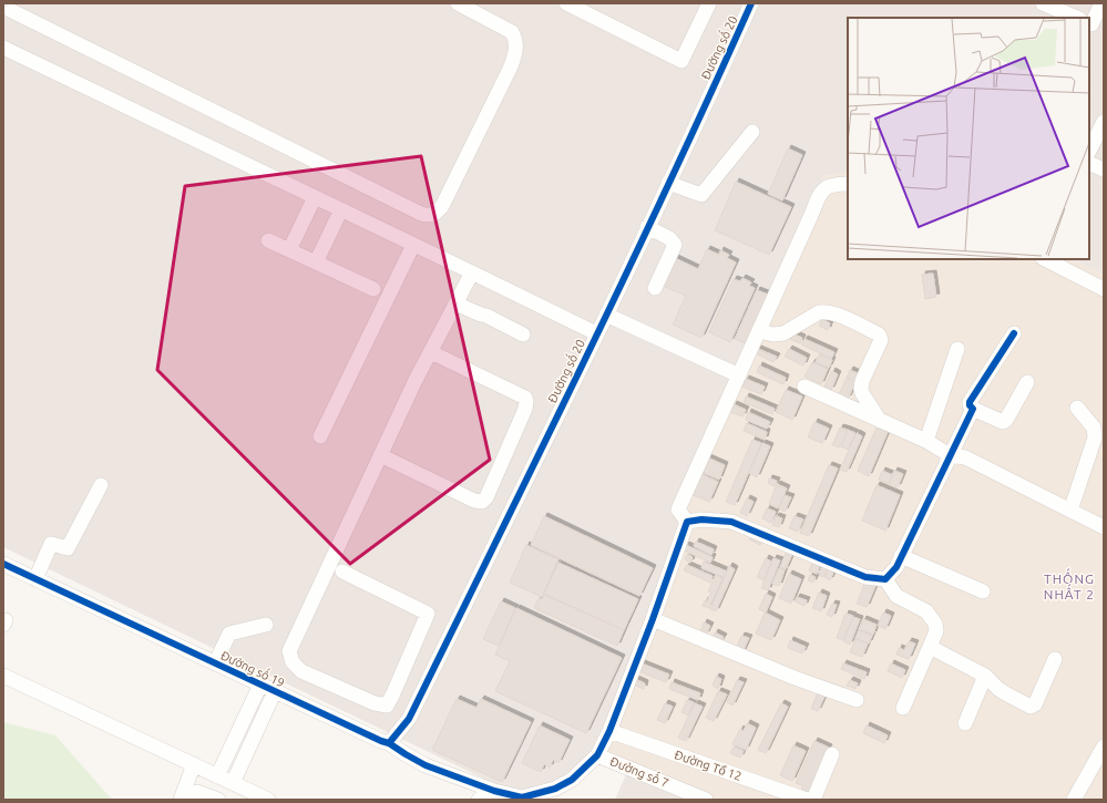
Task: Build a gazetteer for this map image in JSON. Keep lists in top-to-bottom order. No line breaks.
{"streets":{"street":["Đường số 20","Đường số 19","Đường Tổ 12","Đường số 7"]},"crossings":[["Đường số 20","Đường số 19"]],"districts":["THỐNG NHẤT 2"]}
